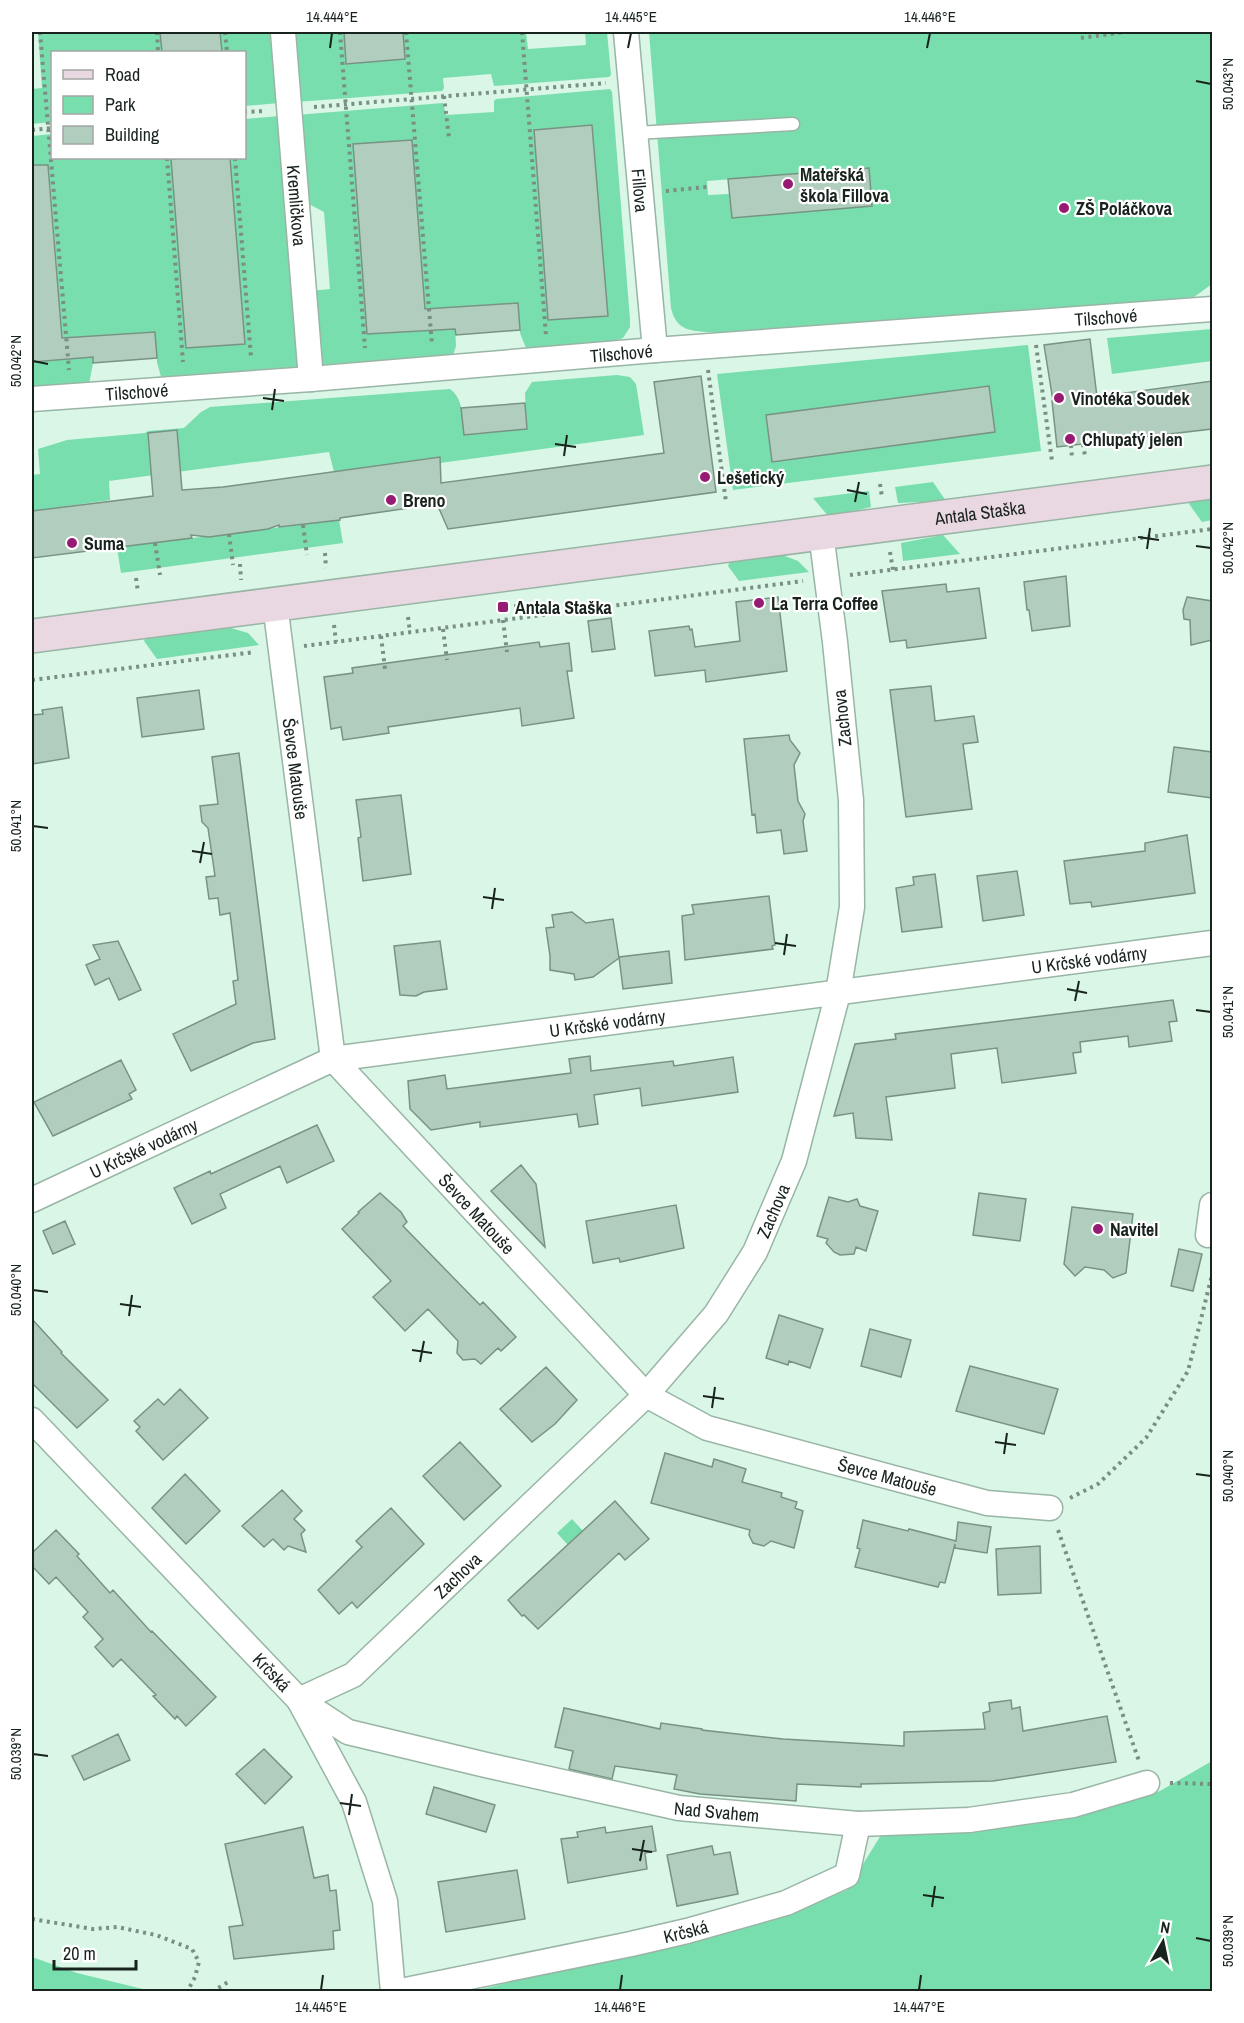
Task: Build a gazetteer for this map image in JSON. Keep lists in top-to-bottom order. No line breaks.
{"streets":{"street":["Fillova","Kremličkova","Tilschové","Antala Staška","Zachova","Ševce Matouše","U Krčské vodárny","Krčská","Nad Svahem"]},"crossings":[["Fillova","Tilschové"],["Kremličkova","Tilschové"],["Antala Staška","Zachova"],["Antala Staška","Ševce Matouše"],["Zachova","Ševce Matouše"],["Zachova","U Krčské vodárny"],["Zachova","Krčská"],["Zachova","Nad Svahem"],["Ševce Matouše","U Krčské vodárny"],["Krčská","Nad Svahem"]],"places":{"other":["Mateřská škola Fillova","ZŠ Poláčkova","Vinotéka Soudek","Chlupatý jelen","Lešetický","Breno","Suma","La Terra Coffee","Navitel"],"transit":["Antala Staška"]},"legend":["Road","Park","Building"],"scale_bar":"20 m","north":"top","coordinates":["14.444°E","14.445°E","14.446°E","50.043°N","50.042°N","50.041°N","50.040°N","50.039°N","14.447°E"]}
